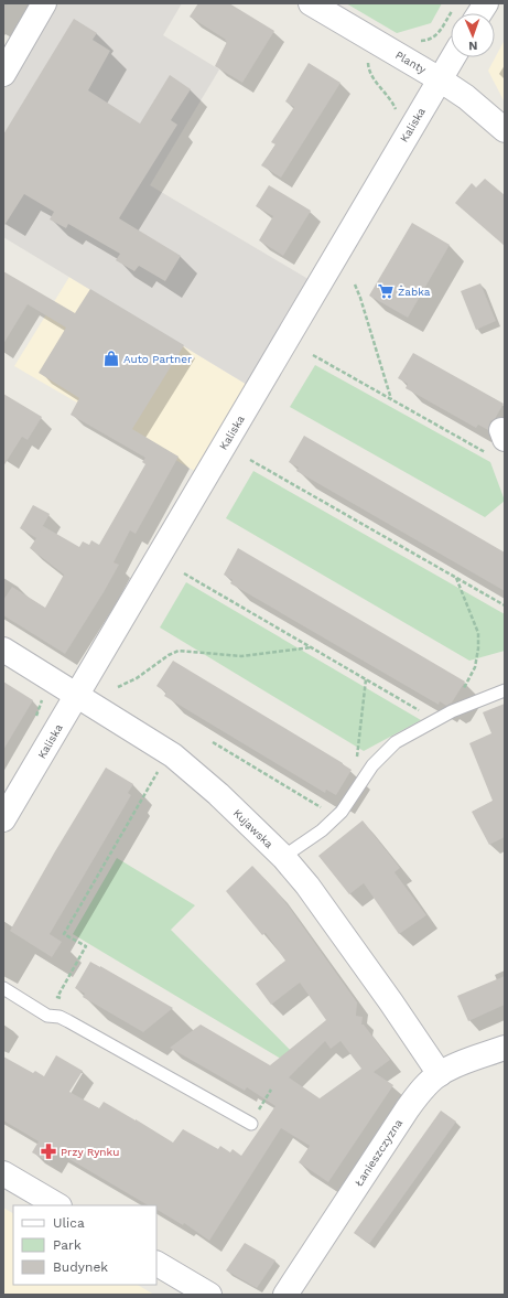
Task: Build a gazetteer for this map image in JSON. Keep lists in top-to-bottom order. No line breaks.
{"streets":{"street":["Planty","Kaliska","Kujawska","Łanieszczyzna"]},"crossings":[["Planty","Kaliska"],["Kaliska","Kujawska"],["Kujawska","Łanieszczyzna"]],"places":{"supermarket":["Żabka"],"shop":["Auto Partner"],"pharmacy":["Przy Rynku"]},"legend":["Ulica","Park","Budynek"],"north":"bottom"}
